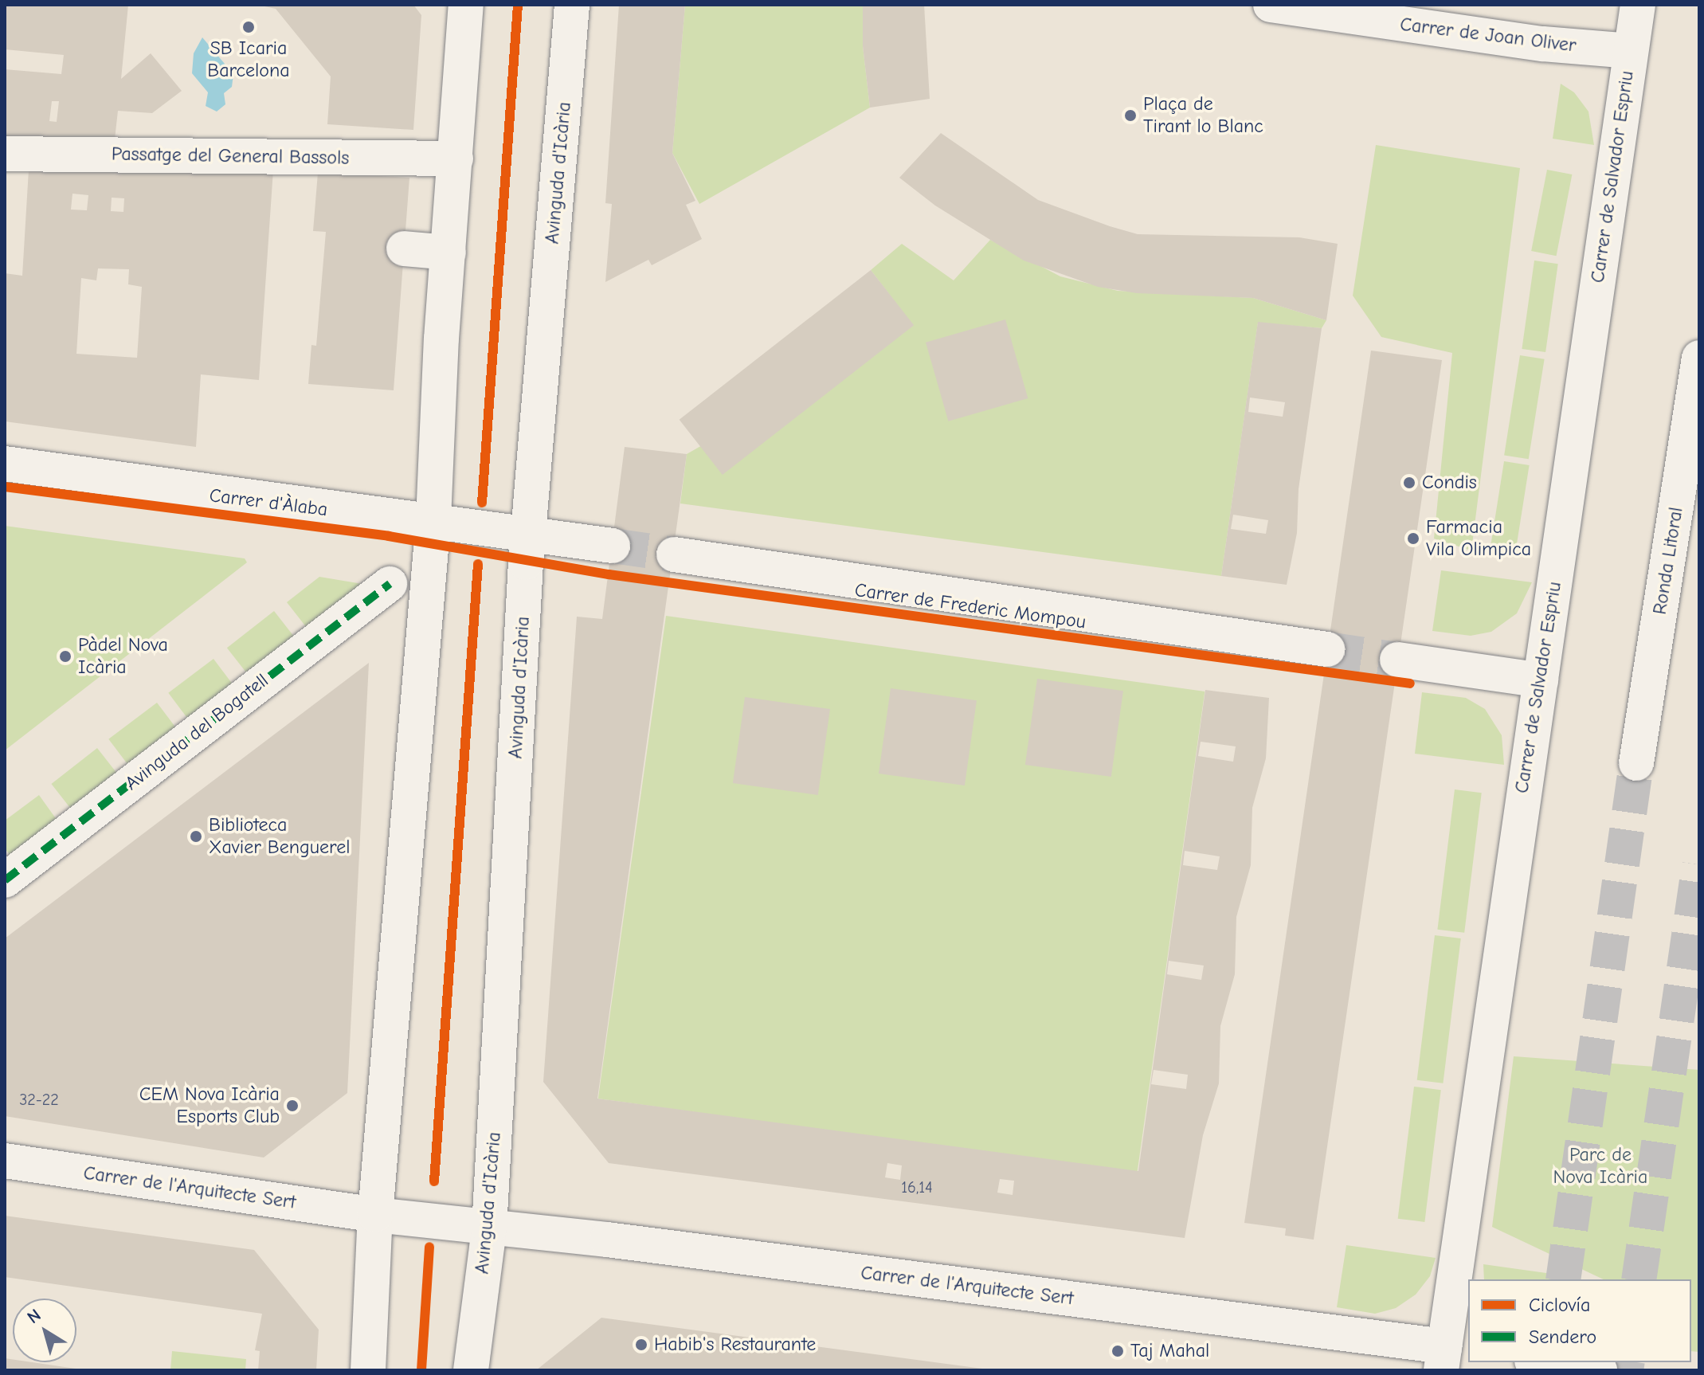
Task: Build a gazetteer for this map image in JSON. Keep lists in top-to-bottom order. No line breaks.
{"streets":{"main road":["Carrer de Joan Oliver","Passatge del General Bassols","Avinguda d'Icària","Carrer de Salvador Espriu","Carrer d'Àlaba","Ronda Litoral","Carrer de Frederic Mompou","Avinguda del Bogatell","Carrer de l'Arquitecte Sert"]},"crossings":[["Carrer de Joan Oliver","Carrer de Salvador Espriu"],["Avinguda d'Icària","Carrer d'Àlaba"],["Avinguda d'Icària","Carrer de l'Arquitecte Sert"],["Carrer de Salvador Espriu","Carrer de l'Arquitecte Sert"]],"parks":["Parc de Nova Icària"],"places":["SB Icaria Barcelona","Plaça de Tirant lo Blanc","Condis","Farmacia Vila Olimpica","Pàdel Nova Icària","Biblioteca Xavier Benguerel","CEM Nova Icària Esports Club","Habib's Restaurante","Taj Mahal"],"house_numbers":["32-22","16,14"],"legend":["Ciclovía","Sendero"],"north":"top left"}
